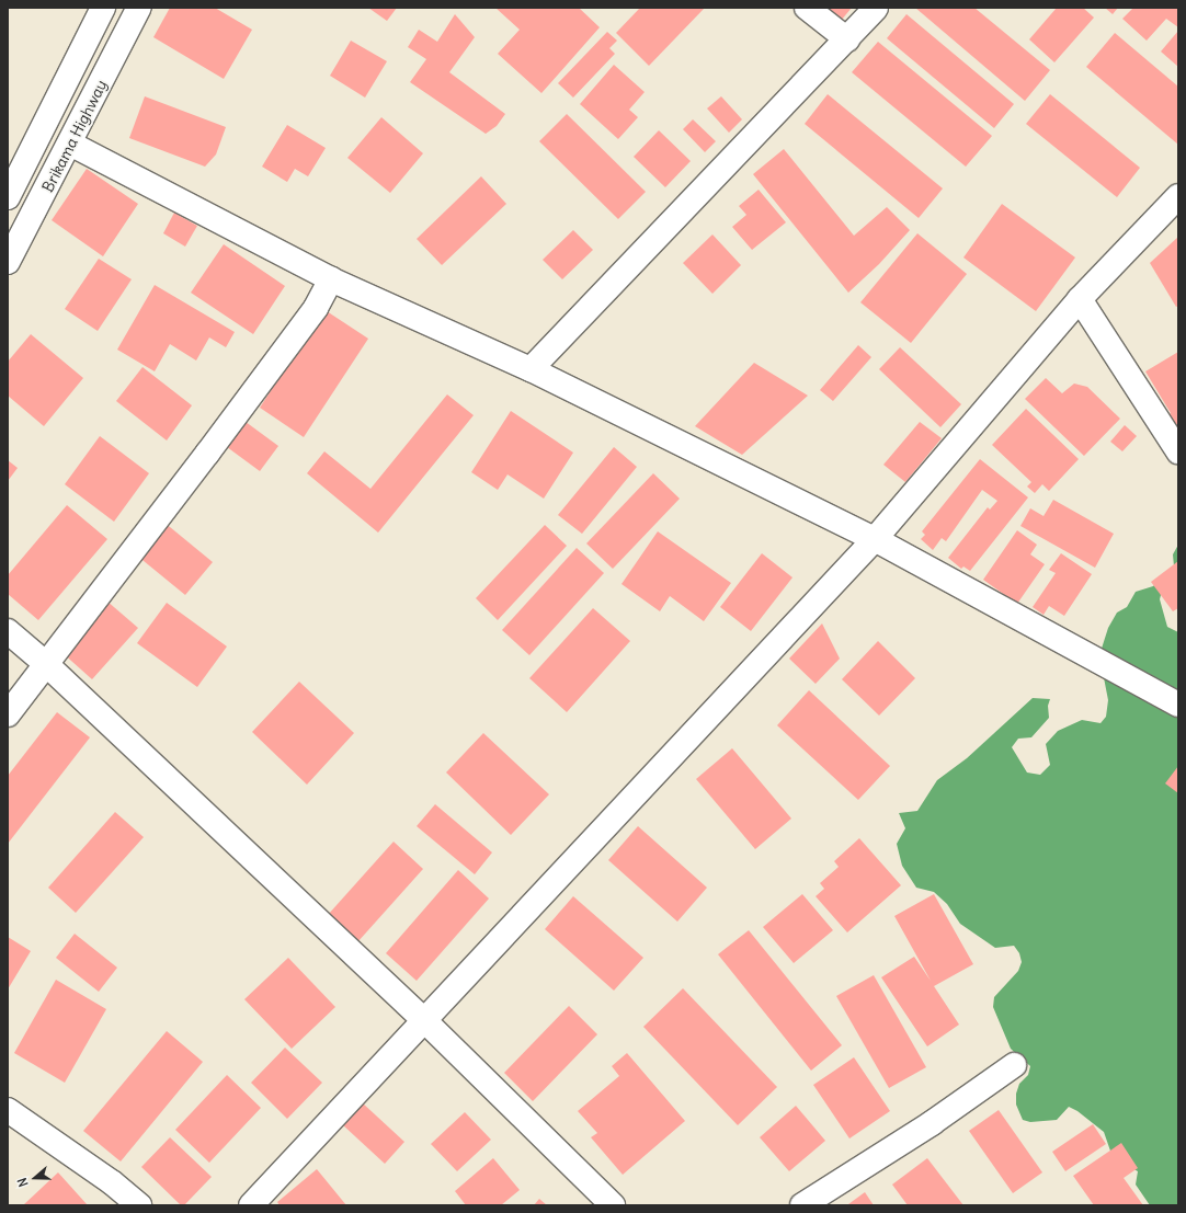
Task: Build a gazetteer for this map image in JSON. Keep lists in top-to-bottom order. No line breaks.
{"streets":{"main road":["Brikama Highway"]},"north":"left"}
